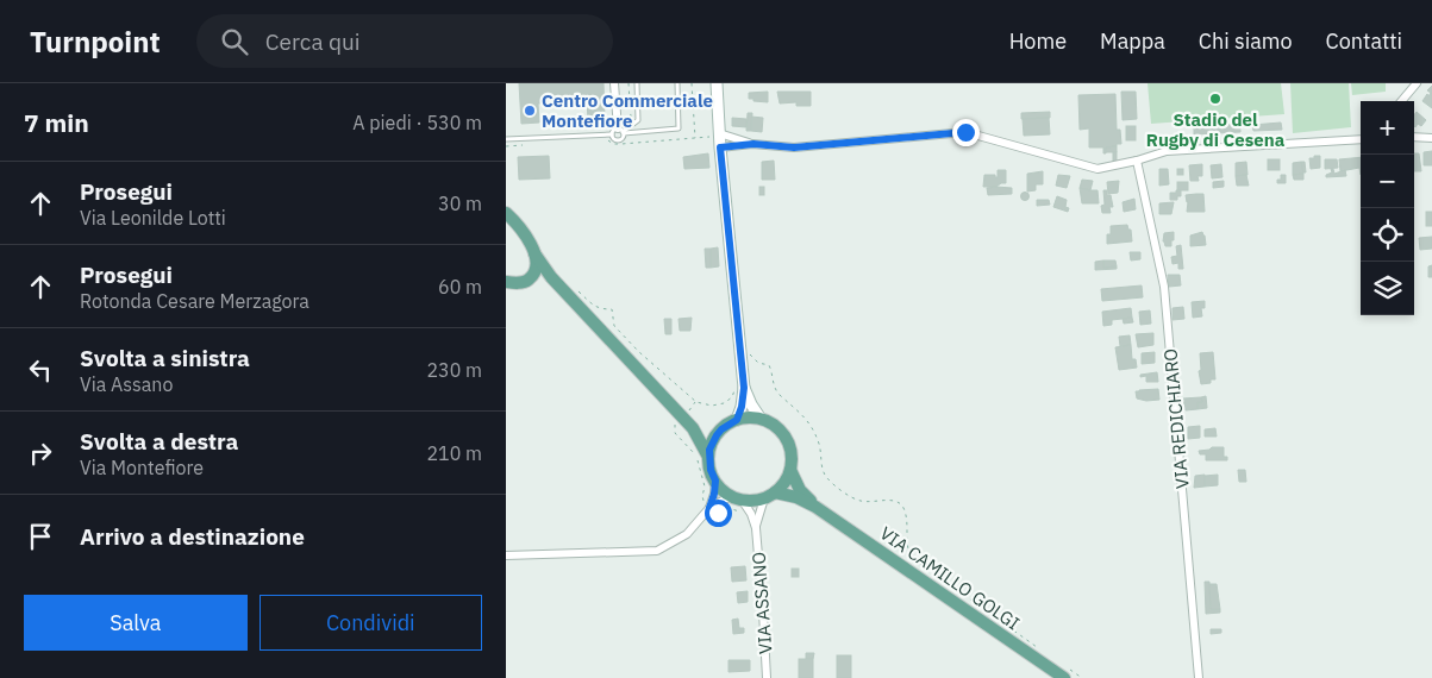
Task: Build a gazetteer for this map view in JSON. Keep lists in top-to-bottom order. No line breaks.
{"streets":{"main road":["VIA CAMILLO GOLGI"],"street":["VIA REDICHIARO","VIA ASSANO"]},"crossings":[["VIA CAMILLO GOLGI","VIA ASSANO"]],"places":["Stadio del Rugby di Cesena","Centro Commerciale Montefiore"],"page":{"header":"Turnpoint","search":"Cerca qui","nav":["Home","Mappa","Chi siamo","Contatti"],"heading":["7 min","A piedi · 530 m"],"map_buttons":["+","−"],"list":[["Prosegui","Via Leonilde Lotti","30 m"],["Prosegui","Rotonda Cesare Merzagora","60 m"],["Svolta a sinistra","Via Assano","230 m"],["Svolta a destra","Via Montefiore","210 m"],"Arrivo a destinazione"],"buttons":["Salva","Condividi"]}}
